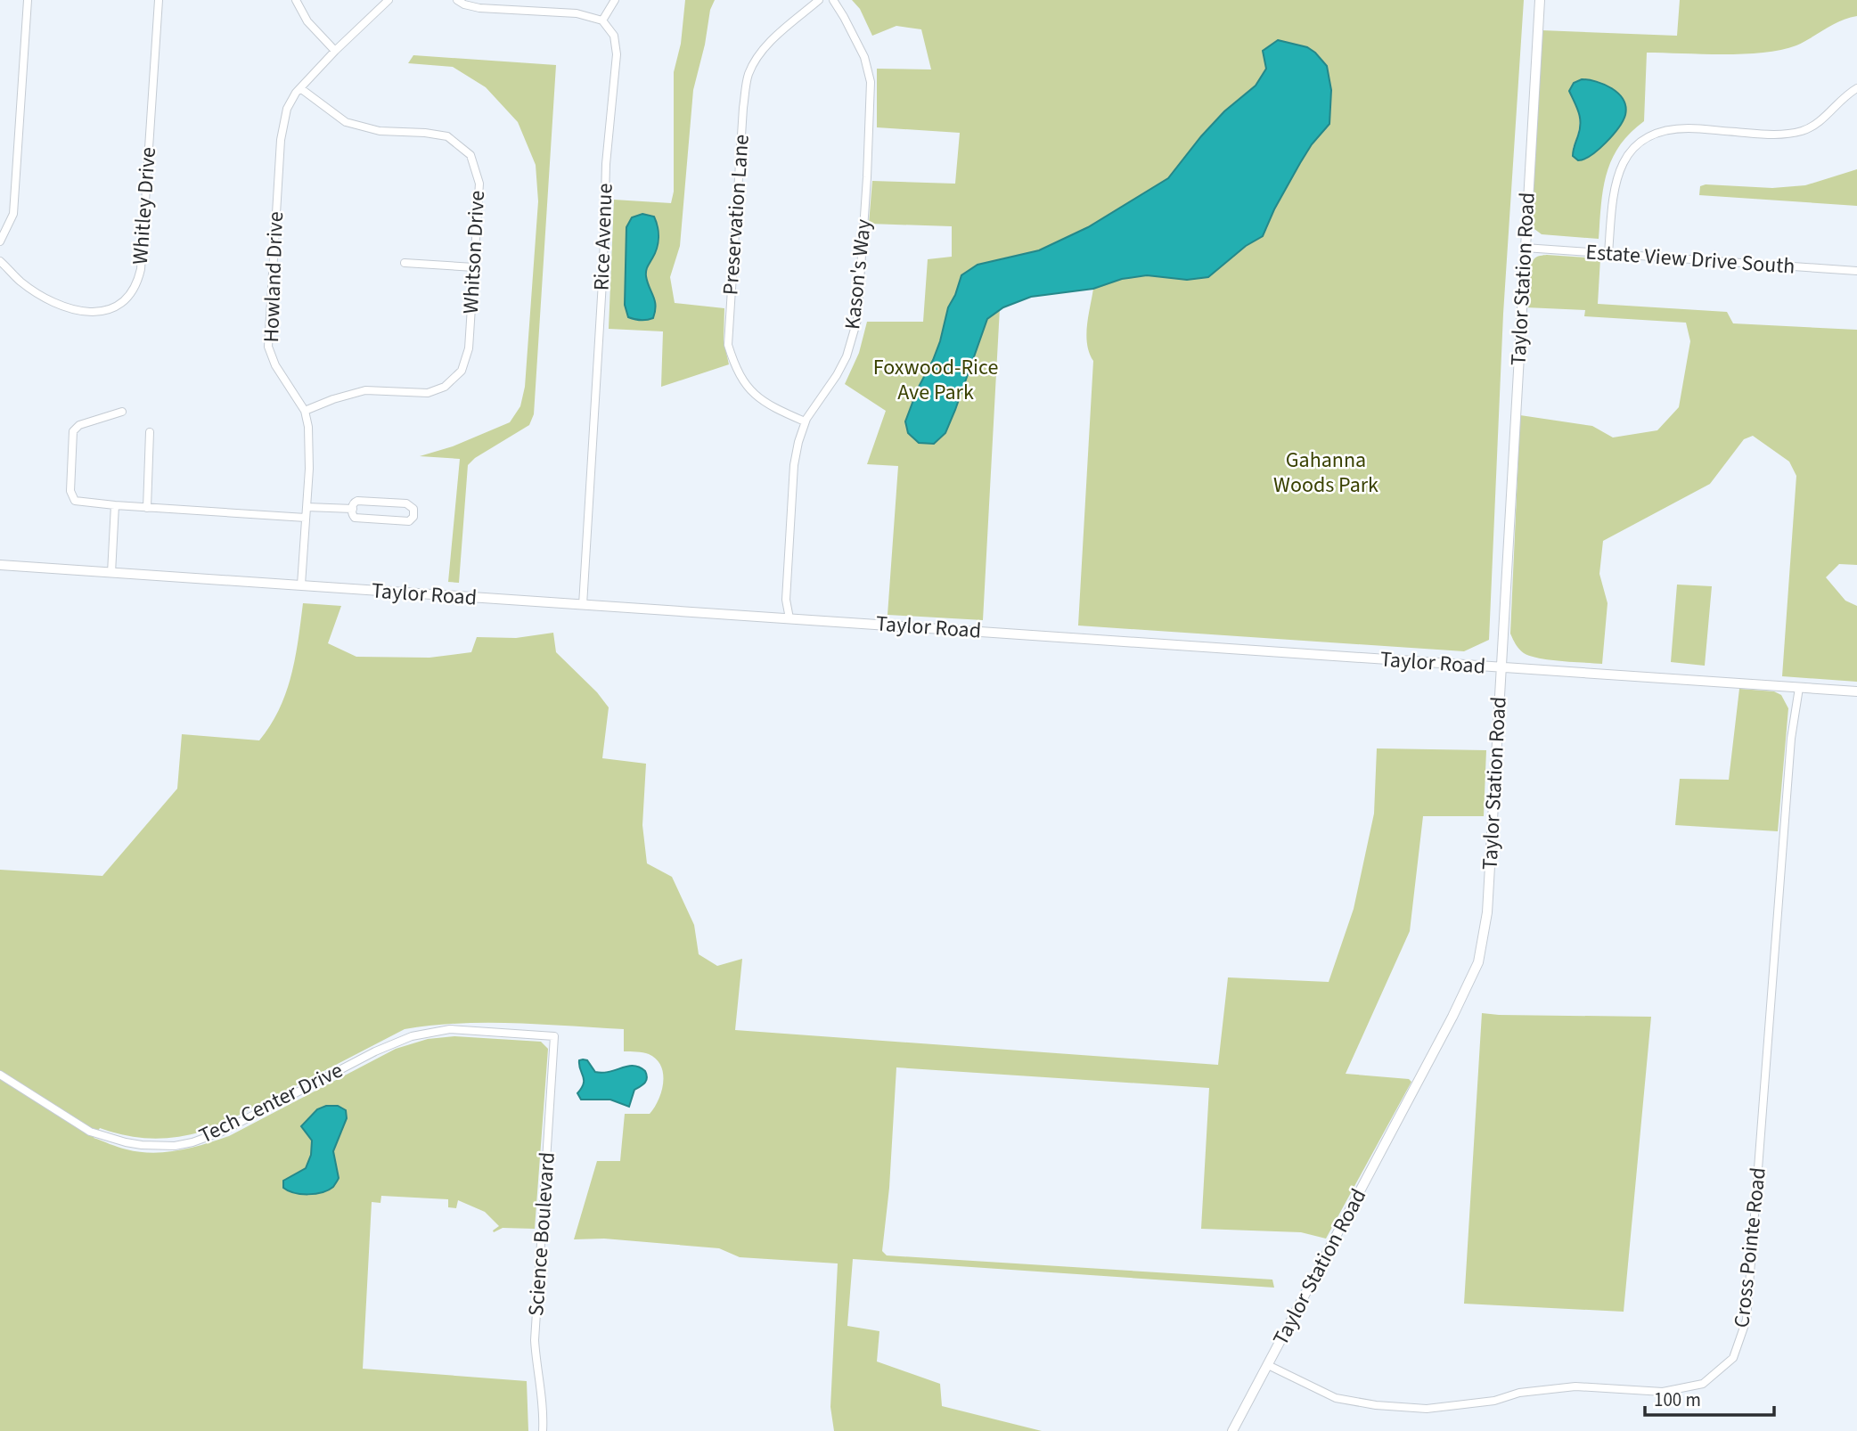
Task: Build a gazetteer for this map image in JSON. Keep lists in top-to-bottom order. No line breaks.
{"streets":{"main road":["Taylor Station Road","Taylor Road"],"street":["Whitley Drive","Preservation Lane","Rice Avenue","Whitson Drive","Estate View Drive South","Kason's Way","Howland Drive","Tech Center Drive","Science Boulevard","Cross Pointe Road"]},"crossings":[["Preservation Lane","Kason's Way"],["Rice Avenue","Taylor Road"],["Whitson Drive","Howland Drive"],["Estate View Drive South","Taylor Station Road"],["Kason's Way","Taylor Road"],["Howland Drive","Taylor Road"],["Taylor Station Road","Taylor Road"],["Taylor Station Road","Cross Pointe Road"],["Taylor Road","Cross Pointe Road"],["Tech Center Drive","Science Boulevard"]],"parks":["Foxwood-Rice Ave Park","Gahanna Woods Park"],"scale_bar":"100 m"}
